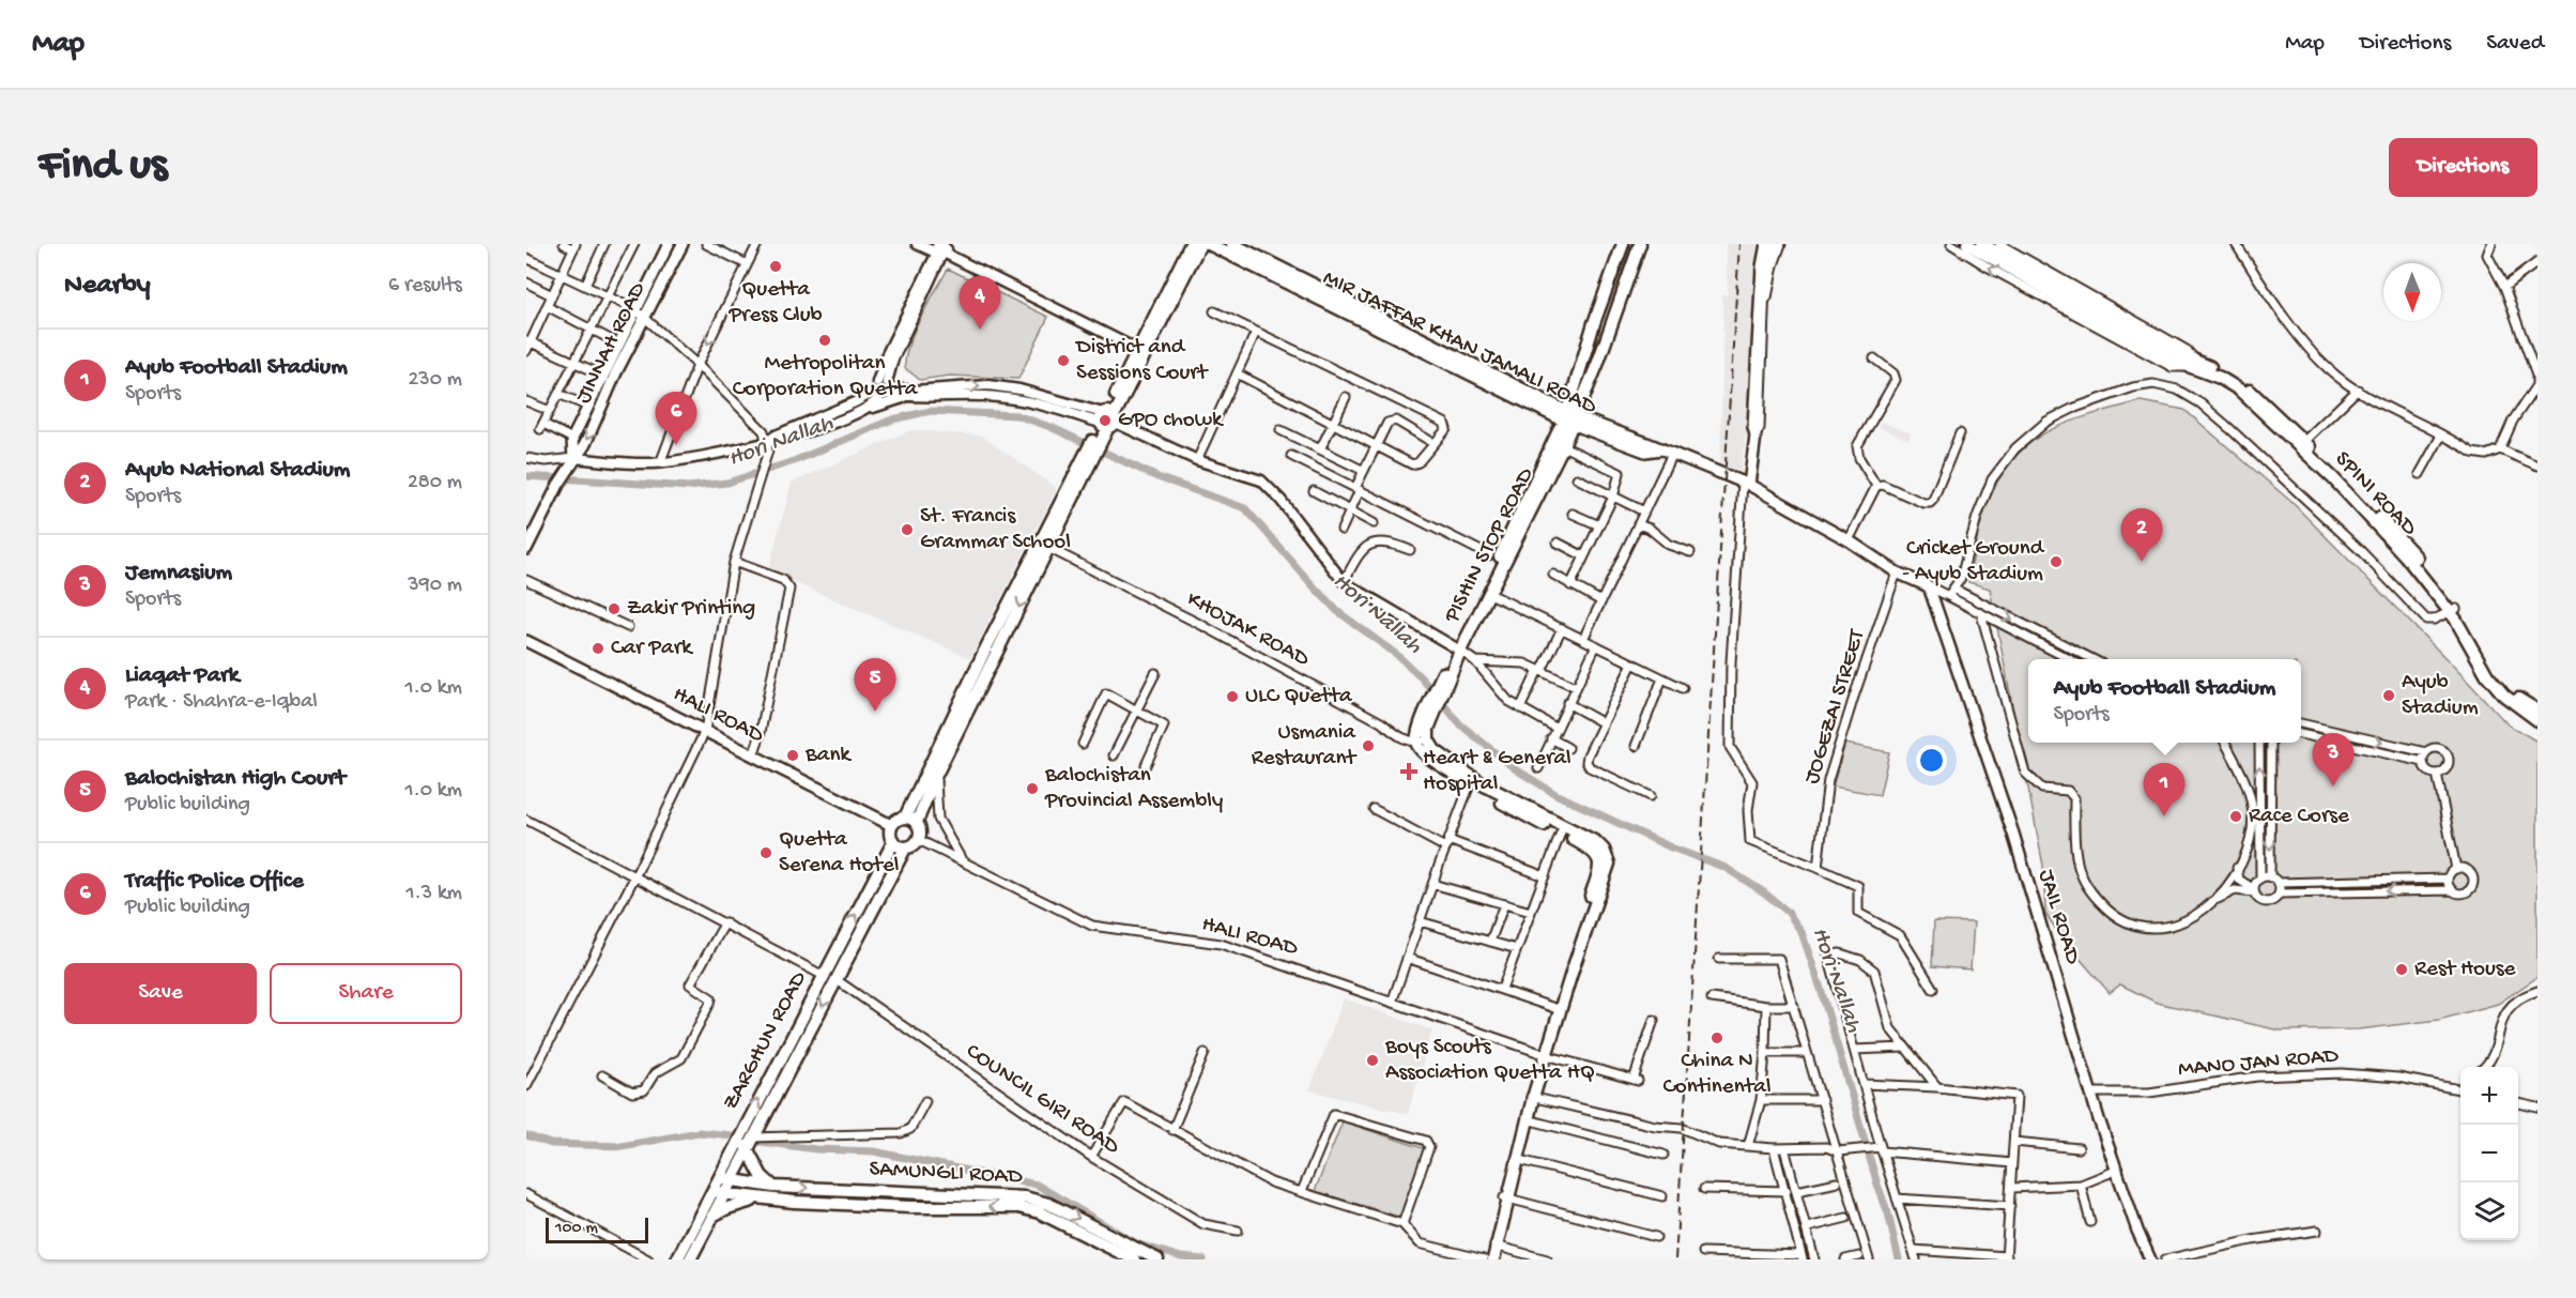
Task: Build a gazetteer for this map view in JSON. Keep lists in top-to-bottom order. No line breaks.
{"streets":{"main road":["JINNAH ROAD","MIR JAFFAR KHAN JAMALI ROAD","SPINI ROAD","PISHIN STOP ROAD","HALI ROAD","JAIL ROAD","ZARGHUN ROAD","SAMUNGLI ROAD"],"street":["KHOJAK ROAD","JOGEZAI STREET","MANO JAN ROAD","COUNCIL GIRI ROAD"]},"crossings":[["PISHIN STOP ROAD","KHOJAK ROAD"],["HALI ROAD","ZARGHUN ROAD"],["JAIL ROAD","MANO JAN ROAD"],["ZARGHUN ROAD","COUNCIL GIRI ROAD"],["ZARGHUN ROAD","SAMUNGLI ROAD"]],"water":["Hori Nallah"],"places":{"other":["Quetta Press Club","Metropolitan Corporation Quetta","District and Sessions Court","GPO chowk","St. Francis Grammar School","Cricket Ground - Ayub Stadium","Zakir Printing","Car Park","Ayub Stadium","ULC Quetta","Usmania Restaurant","Bank","Balochistan Provincial Assembly","Race Corse","Quetta Serena Hotel","Rest House","China N Continental","Boys Scouts Association Quetta HQ"],"health":["Heart & General Hospital"]},"scale_bar":"100 m","north":"bottom","page":{"header":"Map","nav":["Map","Directions","Saved"],"buttons":["Directions",["Save","Share"]],"title":"Find us","heading":["Nearby","6 results"],"pins":["4","6","2","5","3","1"],"list":[{"mark":"1","name":"Ayub Football Stadium","note":"Sports","value":"230 m"},{"mark":"2","name":"Ayub National Stadium","note":"Sports","value":"280 m"},{"mark":"3","name":"Jemnasium","note":"Sports","value":"390 m"},{"mark":"4","name":"Liaqat Park","note":"Park · Shahra-e-Iqbal","value":"1.0 km"},{"mark":"5","name":"Balochistan High Court","note":"Public building","value":"1.0 km"},{"mark":"6","name":"Traffic Police Office","note":"Public building","value":"1.3 km"}],"popup":["Ayub Football Stadium","Sports"],"map_buttons":["+","−"],"scale":"100 m"}}
